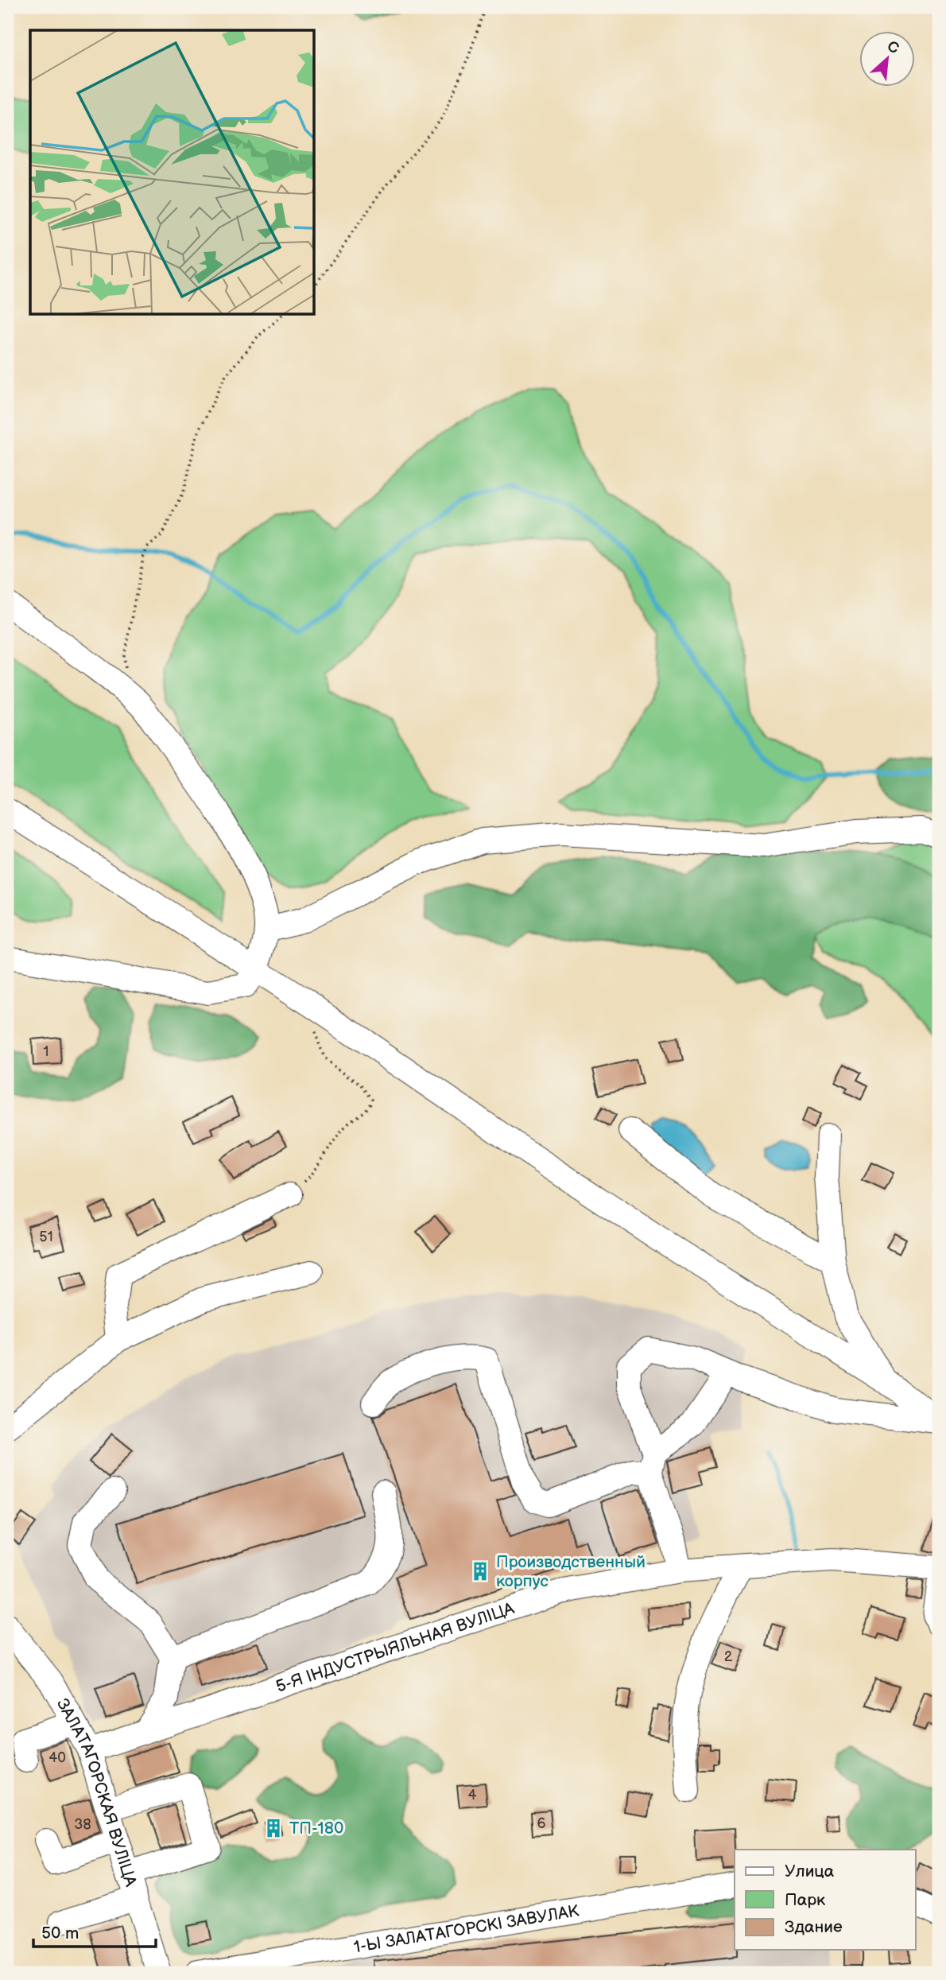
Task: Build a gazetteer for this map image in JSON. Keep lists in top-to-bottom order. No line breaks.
{"streets":{"street":["5-Я ІНДУСТРЫЯЛЬНАЯ ВУЛІЦА","ЗАЛАТАГОРСКАЯ ВУЛІЦА","1-Ы ЗАЛАТАГОРСКІ ЗАВУЛАК"]},"crossings":[["5-Я ІНДУСТРЫЯЛЬНАЯ ВУЛІЦА","ЗАЛАТАГОРСКАЯ ВУЛІЦА"]],"places":{"building":["Производственный корпус","ТП-180"]},"house_numbers":["1","51","2","40","4","6","38"],"legend":["Улица","Парк","Здание"],"scale_bar":"50 m","north":"top right"}
